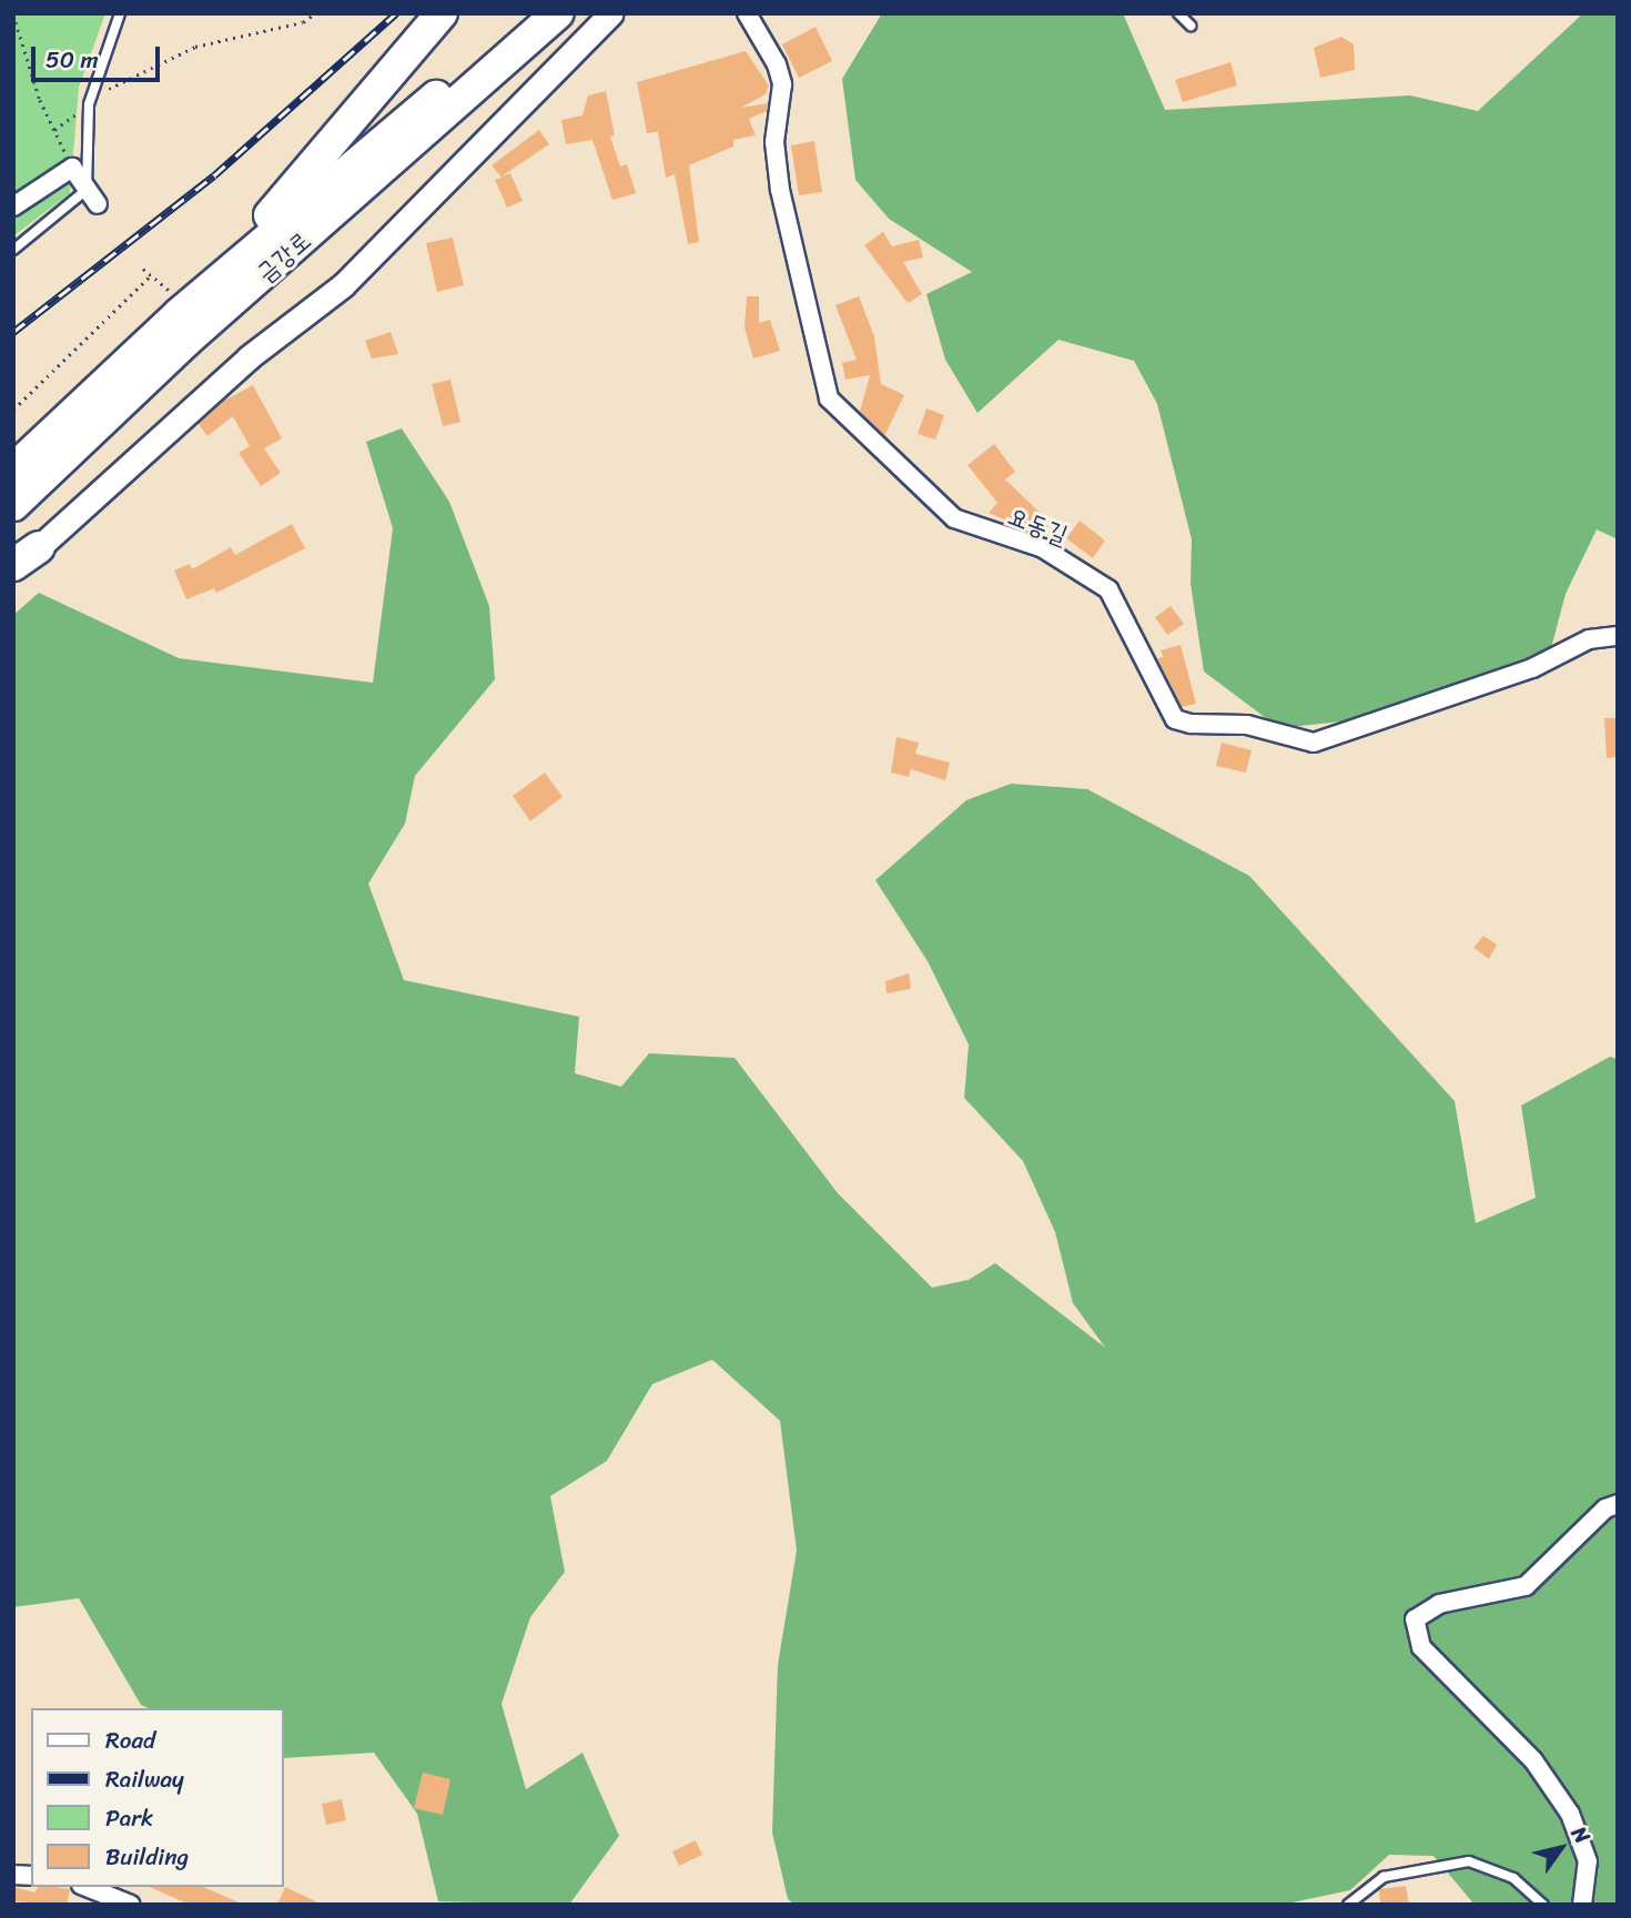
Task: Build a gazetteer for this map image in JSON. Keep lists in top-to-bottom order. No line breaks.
{"streets":{"highway":["금강로"],"street":["요동길"]},"legend":["Road","Railway","Park","Building"],"scale_bar":"50 m","north":"top right"}
